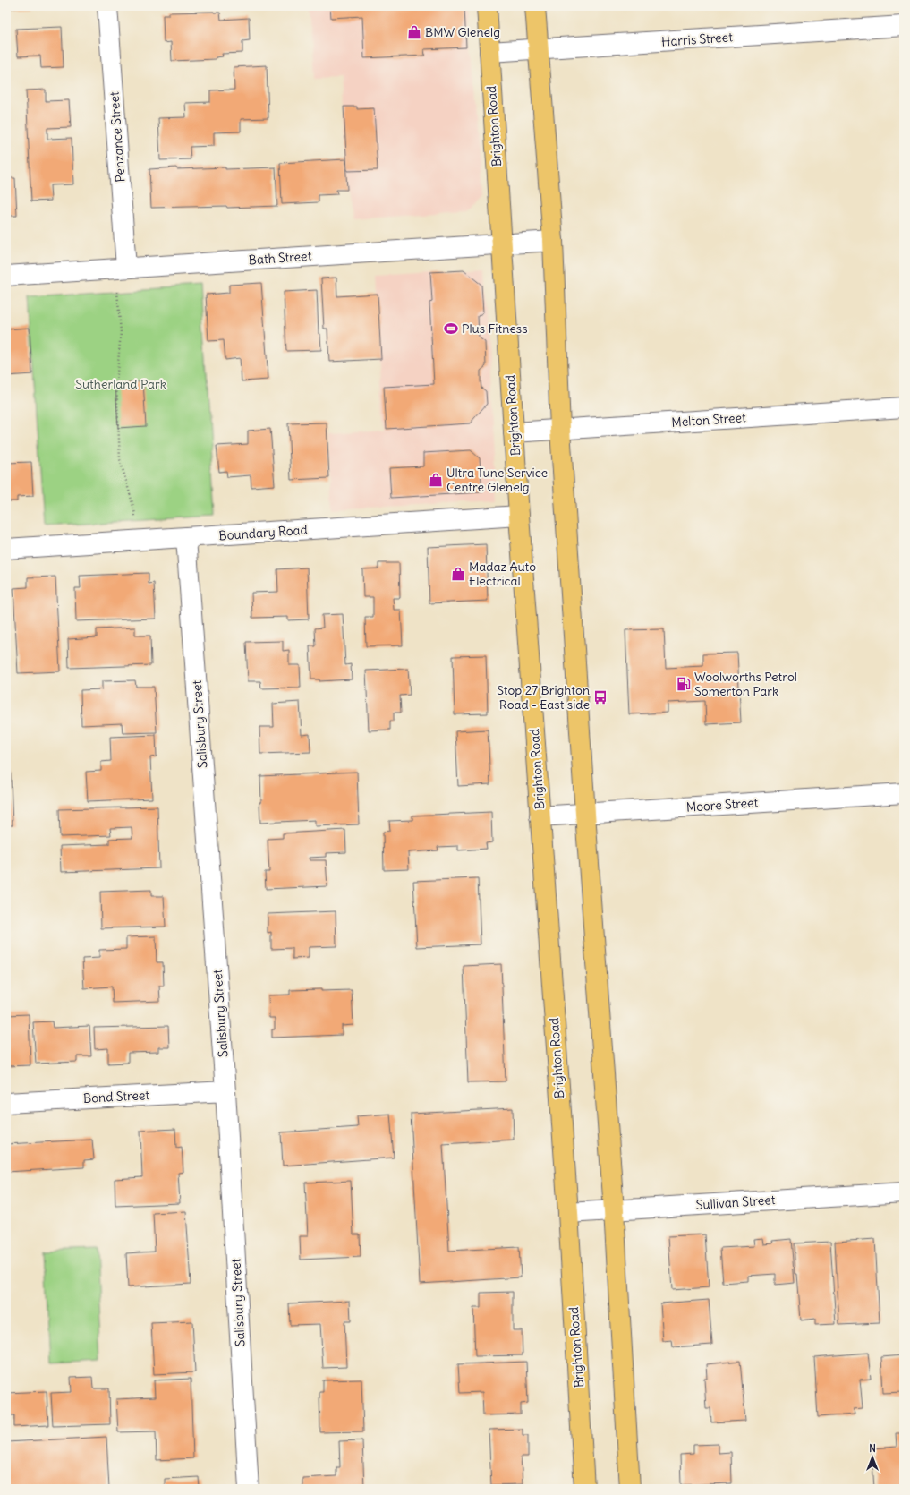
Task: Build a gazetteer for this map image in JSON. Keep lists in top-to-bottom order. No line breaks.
{"streets":{"main road":["Brighton Road"],"street":["Harris Street","Penzance Street","Bath Street","Melton Street","Boundary Road","Salisbury Street","Moore Street","Bond Street","Sullivan Street"]},"crossings":[["Harris Street","Brighton Road"],["Brighton Road","Bath Street"],["Brighton Road","Melton Street"],["Brighton Road","Boundary Road"],["Brighton Road","Moore Street"],["Brighton Road","Sullivan Street"],["Penzance Street","Bath Street"],["Boundary Road","Salisbury Street"],["Salisbury Street","Bond Street"]],"parks":["Sutherland Park"],"places":{"shop":["BMW Glenelg","Ultra Tune Service Centre Glenelg","Madaz Auto Electrical"],"sports":["Plus Fitness"],"fuel station":["Woolworths Petrol Somerton Park"],"bus stop":["Stop 27 Brighton Road - East side"]},"north":"top"}
